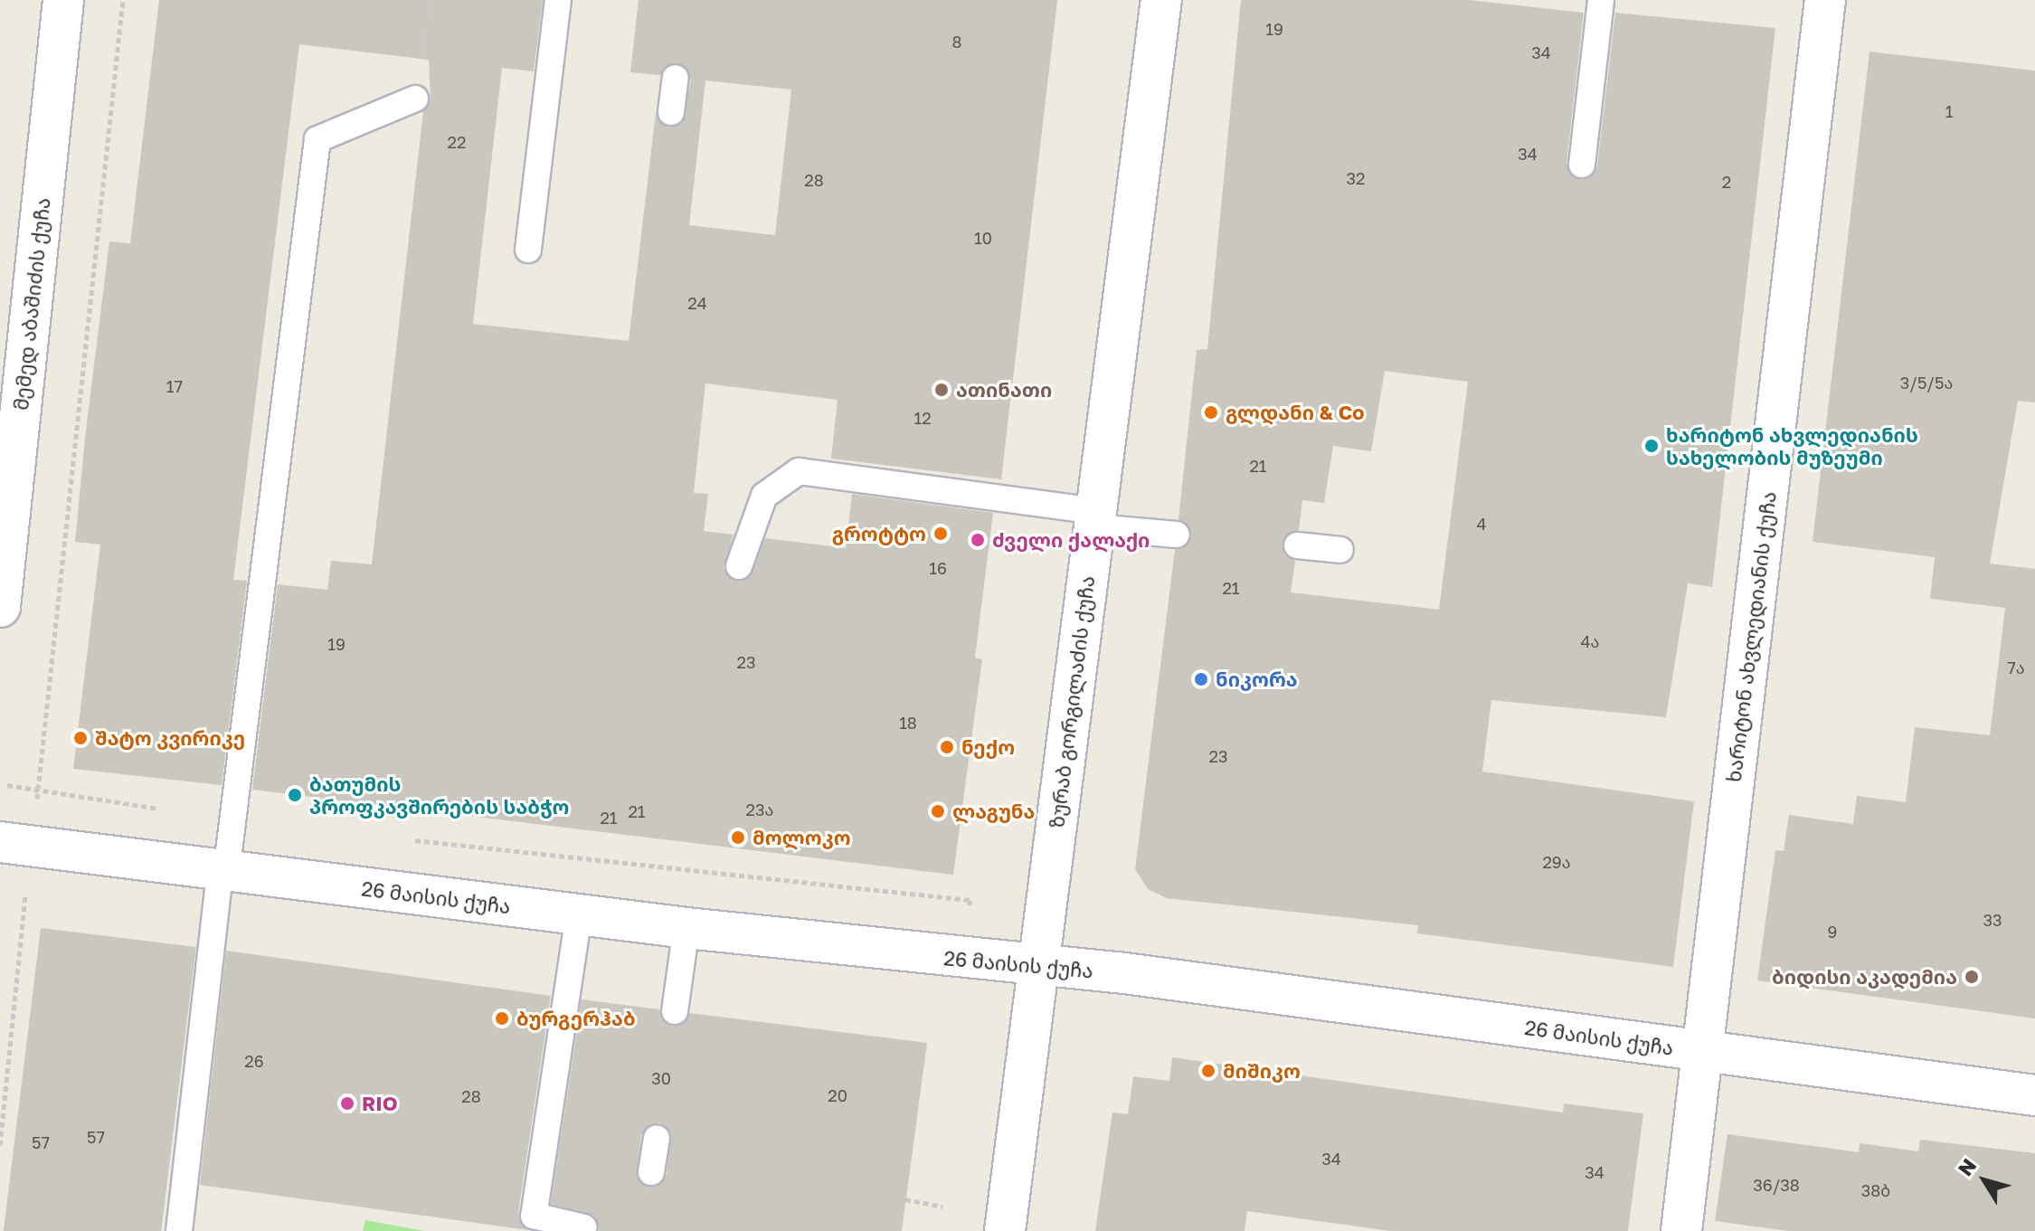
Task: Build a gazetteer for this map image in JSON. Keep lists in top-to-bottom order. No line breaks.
{"streets":{"street":["მემედ აბაშიძის ქუჩა","ხარიტონ ახვლედიანის ქუჩა","ზურაბ გორგილაძის ქუჩა","26 მაისის ქუჩა"]},"crossings":[["ხარიტონ ახვლედიანის ქუჩა","26 მაისის ქუჩა"],["ზურაბ გორგილაძის ქუჩა","26 მაისის ქუჩა"]],"places":["ათინათი","გლდანი & Co","ხარიტონ ახვლედიანის სახელობის მუზეუმი","გროტტო","ძველი ქალაქი","ნიკორა","შატო კვირიკე","ნექო","ბათუმის პროფკავშირების საბჭო","ლაგუნა","მოლოკო","ბიდისი აკადემია","ბურგერჰაბ","მიშიკო","RIO"],"house_numbers":["19","8","34","1","22","34","32","28","2","10","24","3/5/5ა","17","12","21","4","16","21","4ა","19","23","7ა","18","23","23ა","21","21","29ა","33","9","26","30","20","28","57","57","34","34","36/38","38ბ"],"north":"top left"}
